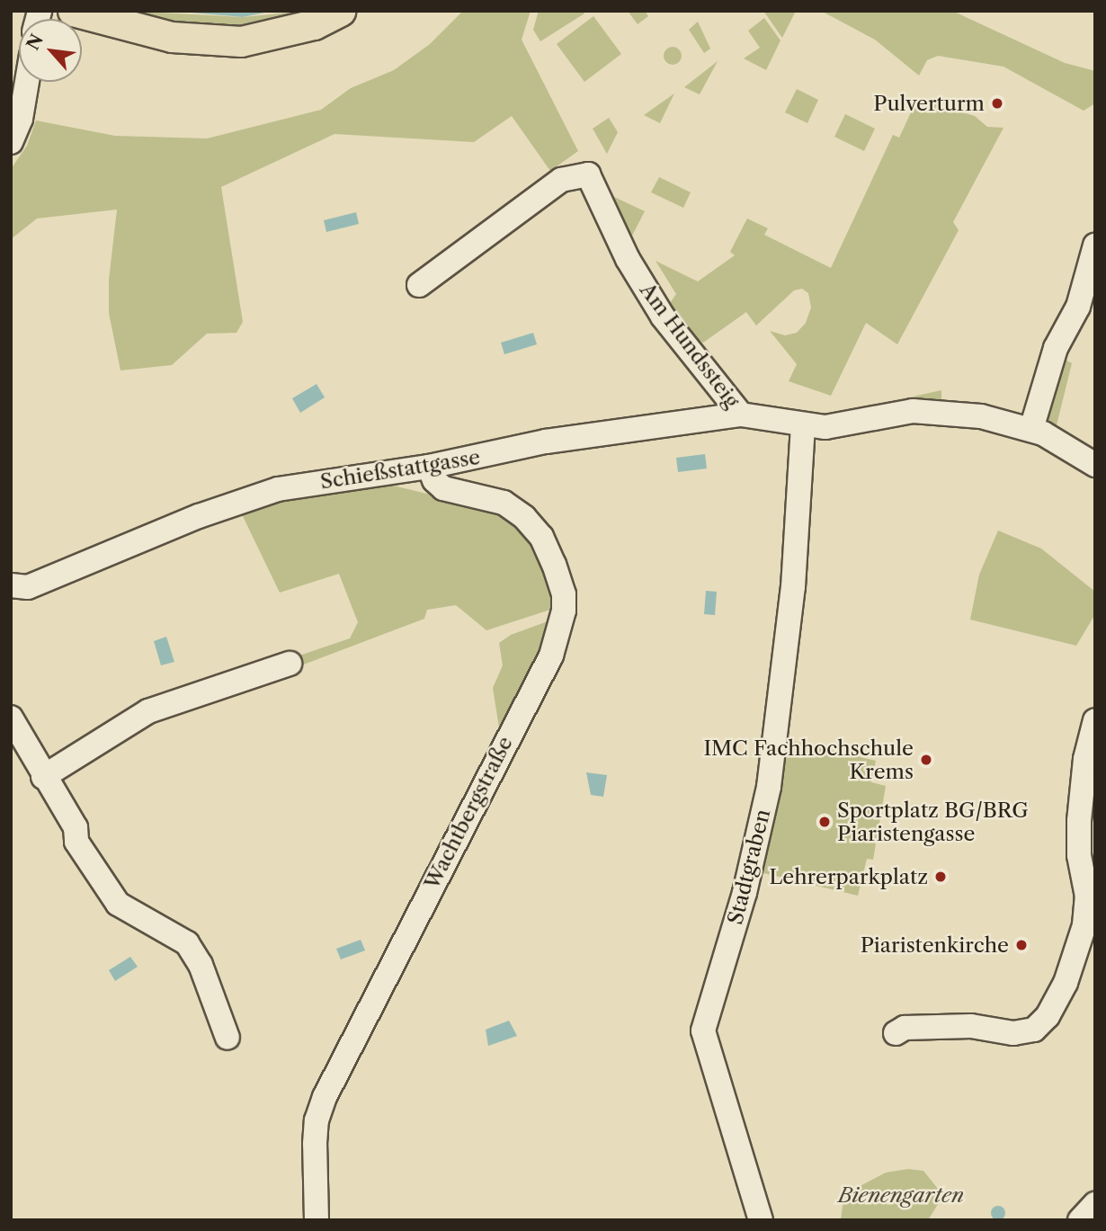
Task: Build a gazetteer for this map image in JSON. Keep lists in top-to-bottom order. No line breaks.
{"streets":{"street":["Am Hundssteig","Schießstattgasse","Wachtbergstraße","Stadtgraben"]},"crossings":[["Am Hundssteig","Schießstattgasse"],["Schießstattgasse","Wachtbergstraße"],["Schießstattgasse","Stadtgraben"]],"parks":["Bienengarten"],"places":["Pulverturm","IMC Fachhochschule Krems","Sportplatz BG/BRG Piaristengasse","Lehrerparkplatz","Piaristenkirche"],"north":"top left"}
